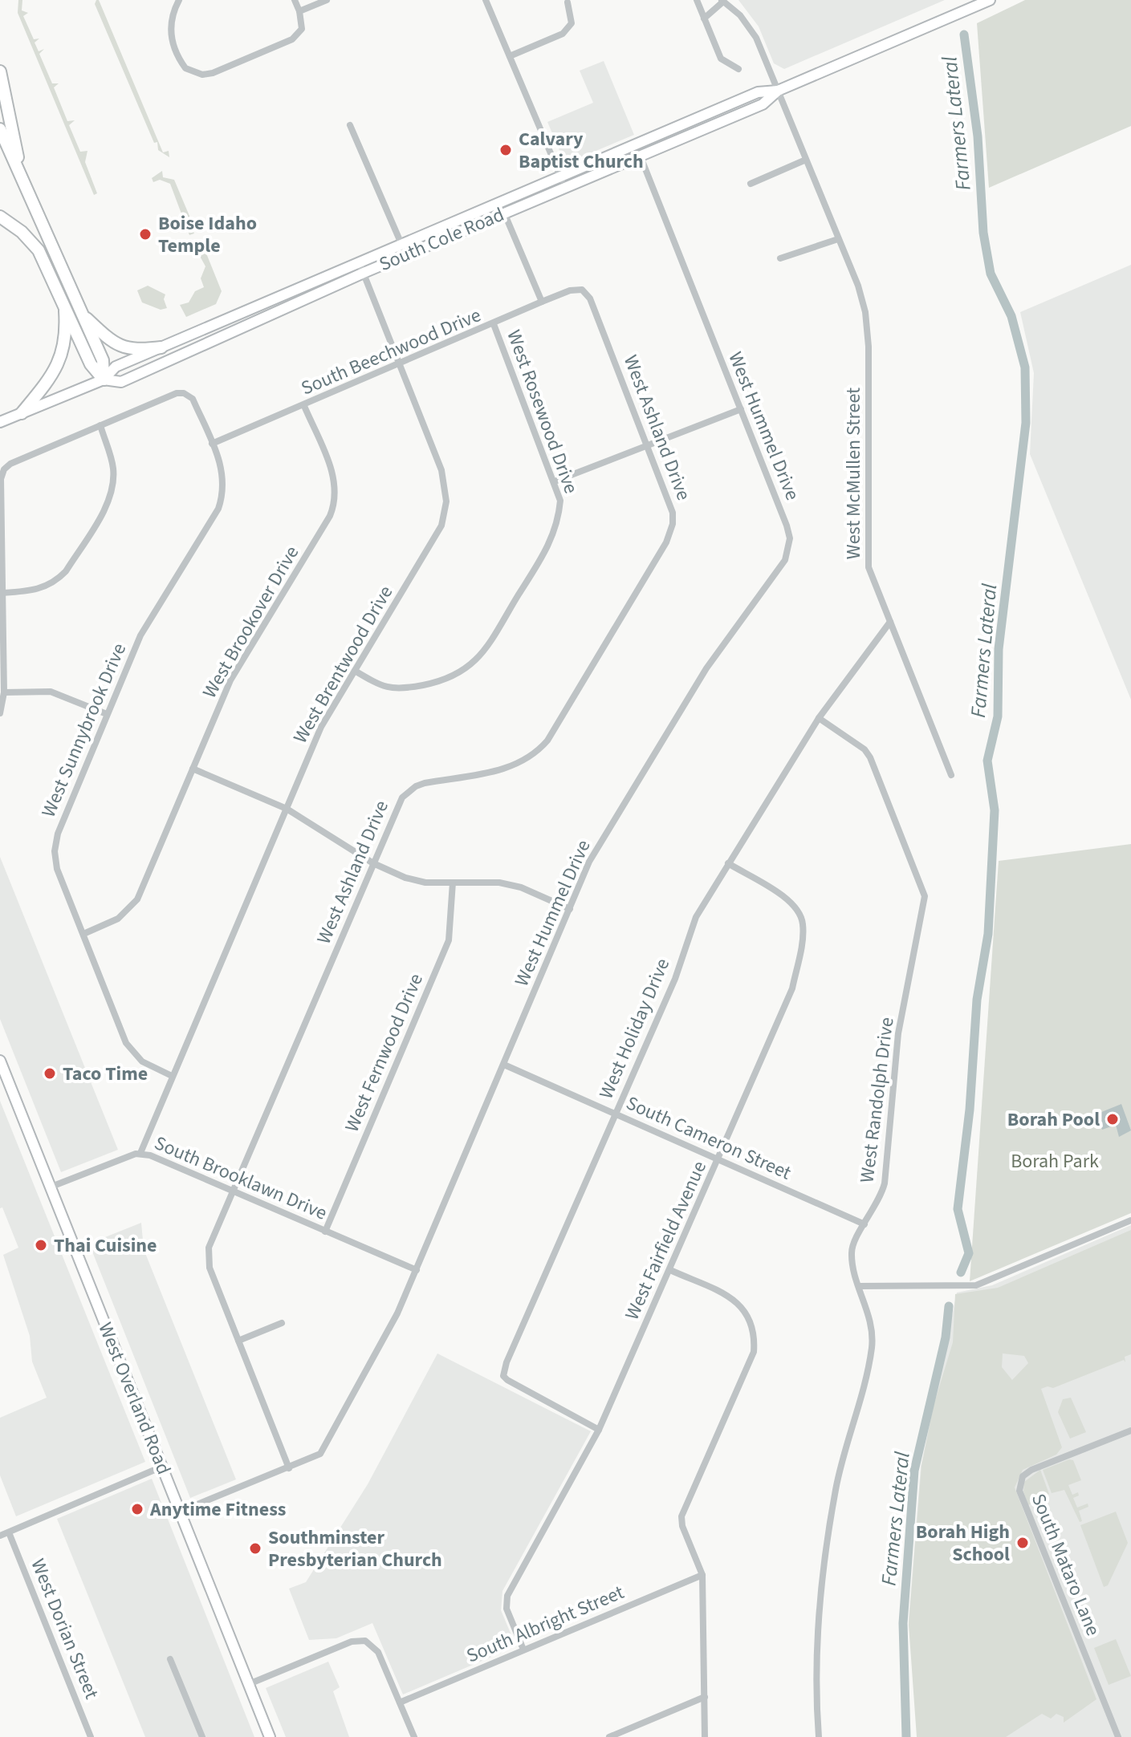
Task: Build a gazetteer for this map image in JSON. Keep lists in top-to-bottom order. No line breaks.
{"streets":{"main road":["South Cole Road","West Overland Road"],"street":["South Beechwood Drive","West Rosewood Drive","West Hummel Drive","West Ashland Drive","West McMullen Street","West Brookover Drive","West Brentwood Drive","West Sunnybrook Drive","West Holiday Drive","West Fernwood Drive","West Randolph Drive","South Cameron Street","South Brooklawn Drive","West Fairfield Avenue","South Mataro Lane","South Albright Street","West Dorian Street"]},"crossings":[["South Cole Road","West Hummel Drive"],["South Cole Road","West McMullen Street"],["South Cole Road","West Brentwood Drive"],["South Beechwood Drive","West Rosewood Drive"],["South Beechwood Drive","West Ashland Drive"],["South Beechwood Drive","West Brookover Drive"],["South Beechwood Drive","West Brentwood Drive"],["South Beechwood Drive","West Sunnybrook Drive"],["West Rosewood Drive","West Brentwood Drive"],["West Hummel Drive","West Ashland Drive"],["West Hummel Drive","South Cameron Street"],["West Hummel Drive","South Brooklawn Drive"],["West Hummel Drive","West Overland Road"],["West Ashland Drive","South Brooklawn Drive"],["West McMullen Street","West Holiday Drive"],["West Brookover Drive","West Sunnybrook Drive"],["West Brentwood Drive","West Sunnybrook Drive"],["West Brentwood Drive","South Brooklawn Drive"],["West Holiday Drive","West Randolph Drive"],["West Holiday Drive","South Cameron Street"],["West Holiday Drive","West Fairfield Avenue"],["West Fernwood Drive","South Brooklawn Drive"],["West Randolph Drive","South Cameron Street"],["South Cameron Street","West Fairfield Avenue"],["South Brooklawn Drive","West Overland Road"],["West Fairfield Avenue","South Albright Street"]],"water":["Farmers Lateral"],"parks":["Borah Park"],"places":["Calvary Baptist Church","Boise Idaho Temple","Taco Time","Borah Pool","Thai Cuisine","Anytime Fitness","Borah High School","Southminster Presbyterian Church"]}
